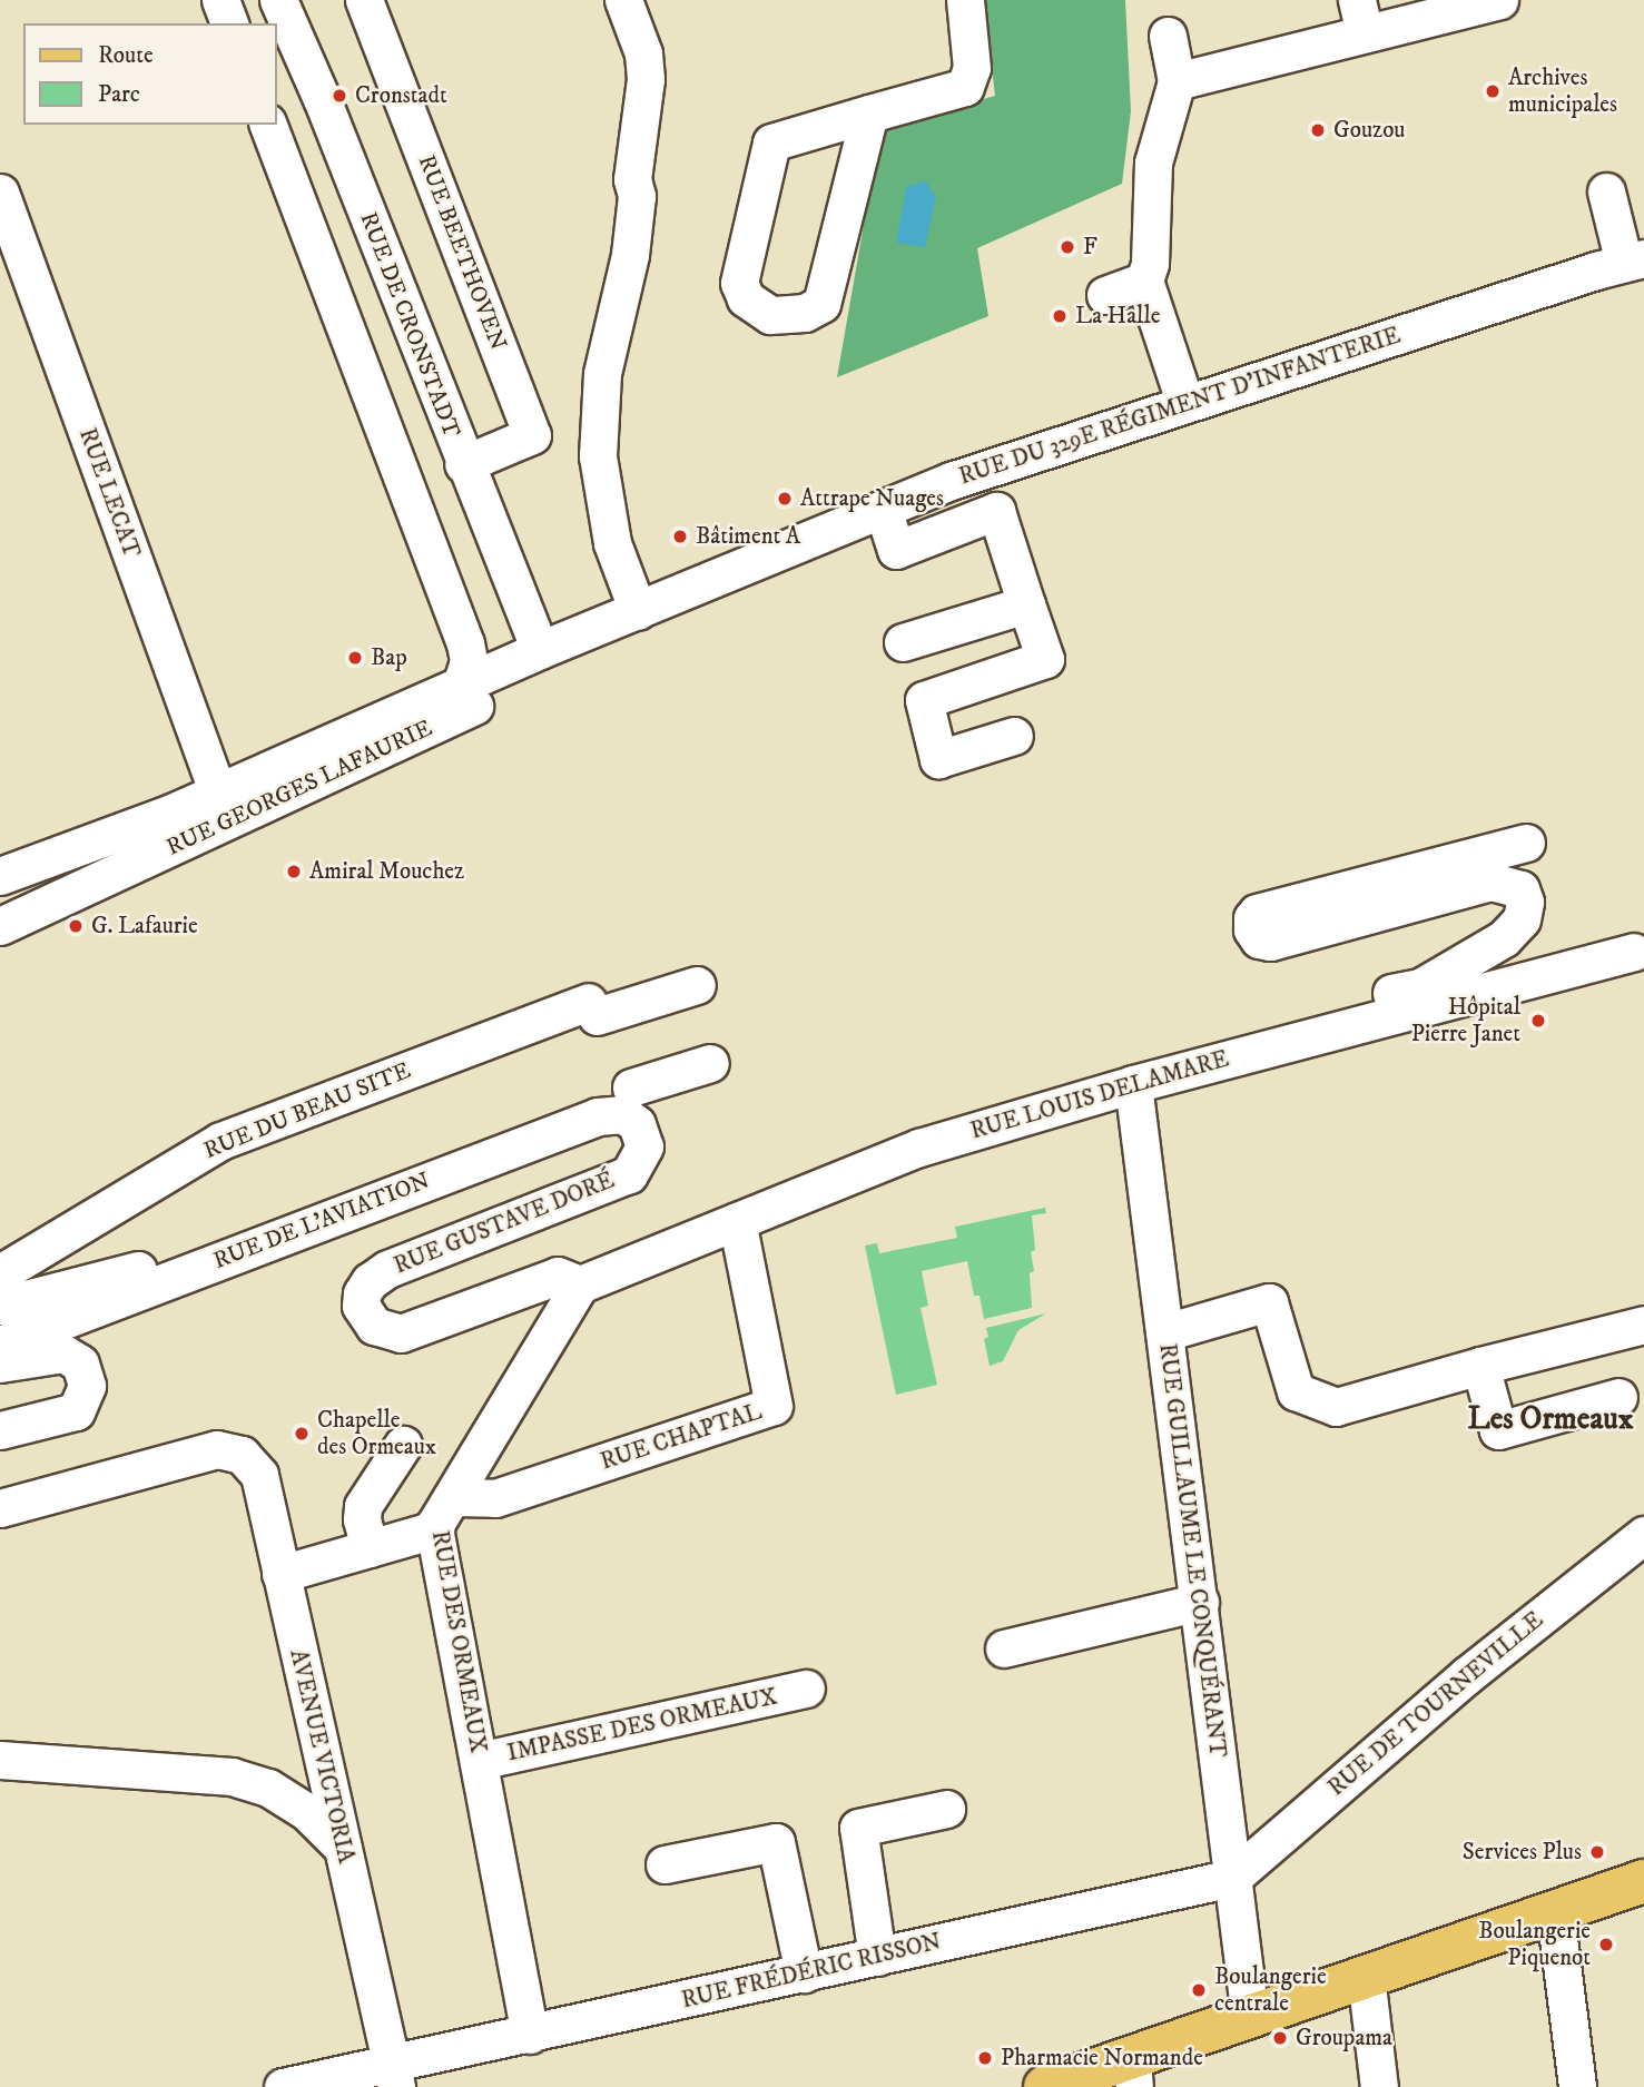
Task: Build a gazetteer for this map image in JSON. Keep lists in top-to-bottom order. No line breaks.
{"streets":{"street":["RUE BEETHOVEN","RUE DE CRONSTADT","RUE DU 329E RÉGIMENT D'INFANTERIE","RUE LECAT","RUE GEORGES LAFAURIE","RUE LOUIS DELAMARE","RUE DU BEAU SITE","RUE DE L'AVIATION","RUE GUSTAVE DORÉ","RUE CHAPTAL","RUE GUILLAUME LE CONQUÉRANT","RUE DES ORMEAUX","RUE DE TOURNEVILLE","IMPASSE DES ORMEAUX","AVENUE VICTORIA","RUE FRÉDÉRIC RISSON"]},"crossings":[["RUE BEETHOVEN","RUE DE CRONSTADT"],["RUE DE CRONSTADT","RUE DU 329E RÉGIMENT D'INFANTERIE"],["RUE DE CRONSTADT","RUE GEORGES LAFAURIE"],["RUE DU 329E RÉGIMENT D'INFANTERIE","RUE GEORGES LAFAURIE"],["RUE LECAT","RUE GEORGES LAFAURIE"],["RUE LOUIS DELAMARE","RUE GUSTAVE DORÉ"],["RUE LOUIS DELAMARE","RUE CHAPTAL"],["RUE LOUIS DELAMARE","RUE GUILLAUME LE CONQUÉRANT"],["RUE LOUIS DELAMARE","RUE DES ORMEAUX"],["RUE DE L'AVIATION","RUE GUSTAVE DORÉ"],["RUE GUSTAVE DORÉ","RUE DES ORMEAUX"],["RUE CHAPTAL","RUE DES ORMEAUX"],["RUE GUILLAUME LE CONQUÉRANT","RUE DE TOURNEVILLE"],["RUE GUILLAUME LE CONQUÉRANT","RUE FRÉDÉRIC RISSON"],["RUE DES ORMEAUX","IMPASSE DES ORMEAUX"],["RUE DES ORMEAUX","RUE FRÉDÉRIC RISSON"],["RUE DE TOURNEVILLE","RUE FRÉDÉRIC RISSON"],["AVENUE VICTORIA","RUE FRÉDÉRIC RISSON"]],"districts":["Les Ormeaux"],"places":["Archives municipales","Cronstadt","Gouzou","F","La Halle","Attrape Nuages","Bâtiment A","Bap","Amiral Mouchez","G. Lafaurie","Hôpital Pierre Janet","Chapelle des Ormeaux","Services Plus","Boulangerie Piquenot","Boulangerie centrale","Groupama","Pharmacie Normande"],"legend":["Route","Parc"]}
